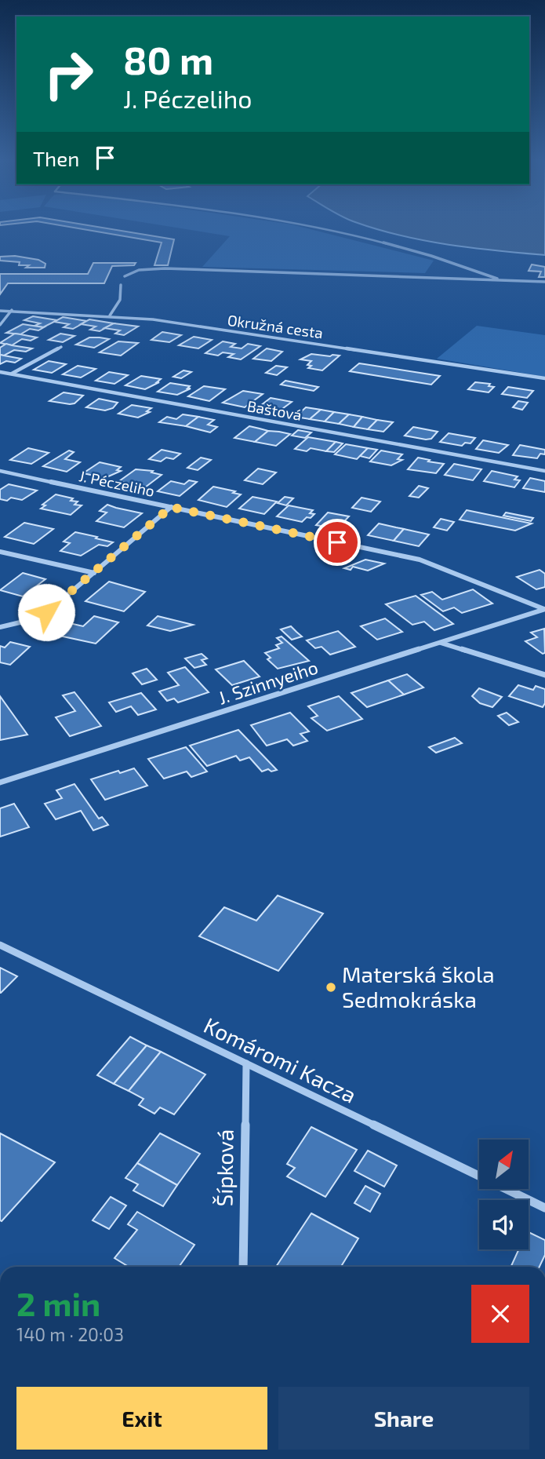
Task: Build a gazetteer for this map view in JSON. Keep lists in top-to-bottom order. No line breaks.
{"streets":{"street":["Okružná cesta","Baštová","J. Péczeliho","J. Szinnyeiho","Komáromi Kacza","Šípková"]},"crossings":[["J. Péczeliho","J. Szinnyeiho"],["Komáromi Kacza","Šípková"]],"places":["Materská škola Sedmokráska"],"north":"top right","page":{"turn":["80 m","J. Péczeliho"],"then":"Then","heading":["2 min","140 m · 20:03"],"buttons":["Exit","Share"]}}
